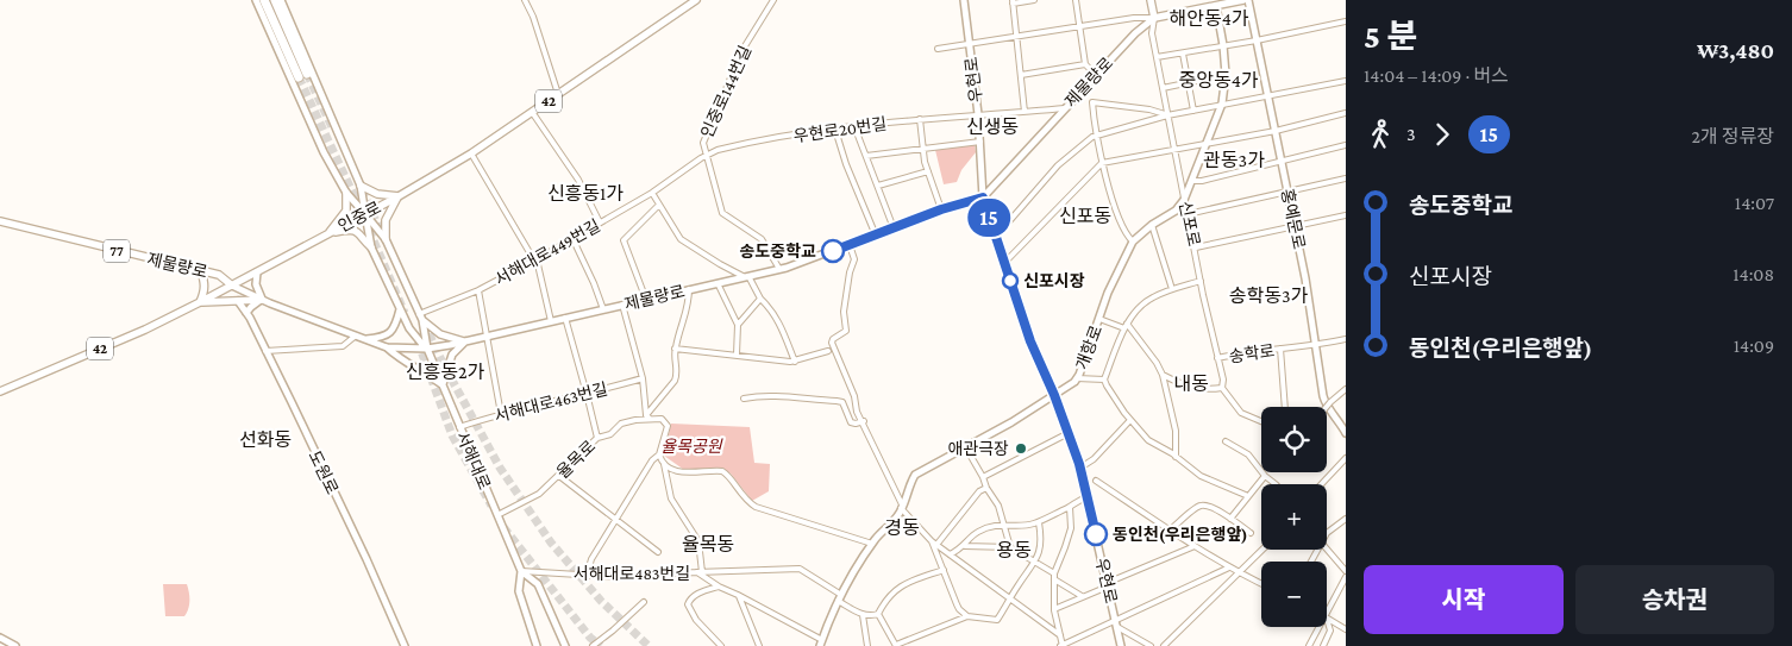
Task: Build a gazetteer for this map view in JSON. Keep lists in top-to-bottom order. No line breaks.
{"streets":{"main road":["제물량로","42","인중로","신포로","77"],"street":["우현로","인중로144번길","우현로20번길","홍예문로","서해대로449번길","개항로","송학로","서해대로463번길","율목로","서해대로","도원로","서해대로483번길"]},"crossings":[["우현로","제물량로"],["우현로","우현로20번길"],["우현로","개항로"],["제물량로","인중로144번길"],["제물량로","인중로"],["제물량로","신포로"],["제물량로","서해대로449번길"],["제물량로","서해대로"],["인중로144번길","우현로20번길"],["인중로144번길","서해대로449번길"],["우현로20번길","서해대로449번길"],["인중로","서해대로"],["홍예문로","송학로"],["신포로","개항로"],["신포로","송학로"],["서해대로449번길","서해대로463번길"],["서해대로449번길","서해대로"],["개항로","서해대로483번길"],["서해대로463번길","서해대로"],["율목로","서해대로"],["서해대로","서해대로483번길"]],"districts":["해안동4가","중앙동4가","신생동","관동3가","신흥동1가","신포동","송학동3가","신흥동2가","내동","선화동","경동","율목동","용동"],"parks":["율목공원"],"places":["송도중학교","신포시장","애관극장","동인천(우리은행앞)"],"lines":["bus line 15"],"page":{"on_map":"15","heading":["5 분","14:04 – 14:09 · 버스","₩3,480"],"legs":["3","15","2개 정류장"],"list":[{"name":"송도중학교","value":"14:07"},{"name":"신포시장","value":"14:08"},{"name":"동인천(우리은행앞)","value":"14:09"}],"map_buttons":["+","−"],"buttons":["시작","승차권"]}}
